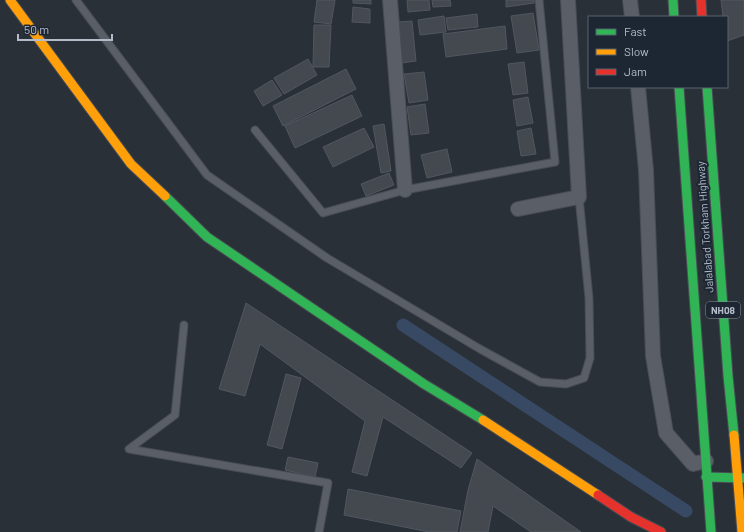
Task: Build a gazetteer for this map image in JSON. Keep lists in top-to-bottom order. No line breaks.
{"streets":{"main road":["Jalalabad Torkham Highway","NH08"]},"legend":["Fast","Slow","Jam"],"scale_bar":"50 m"}
